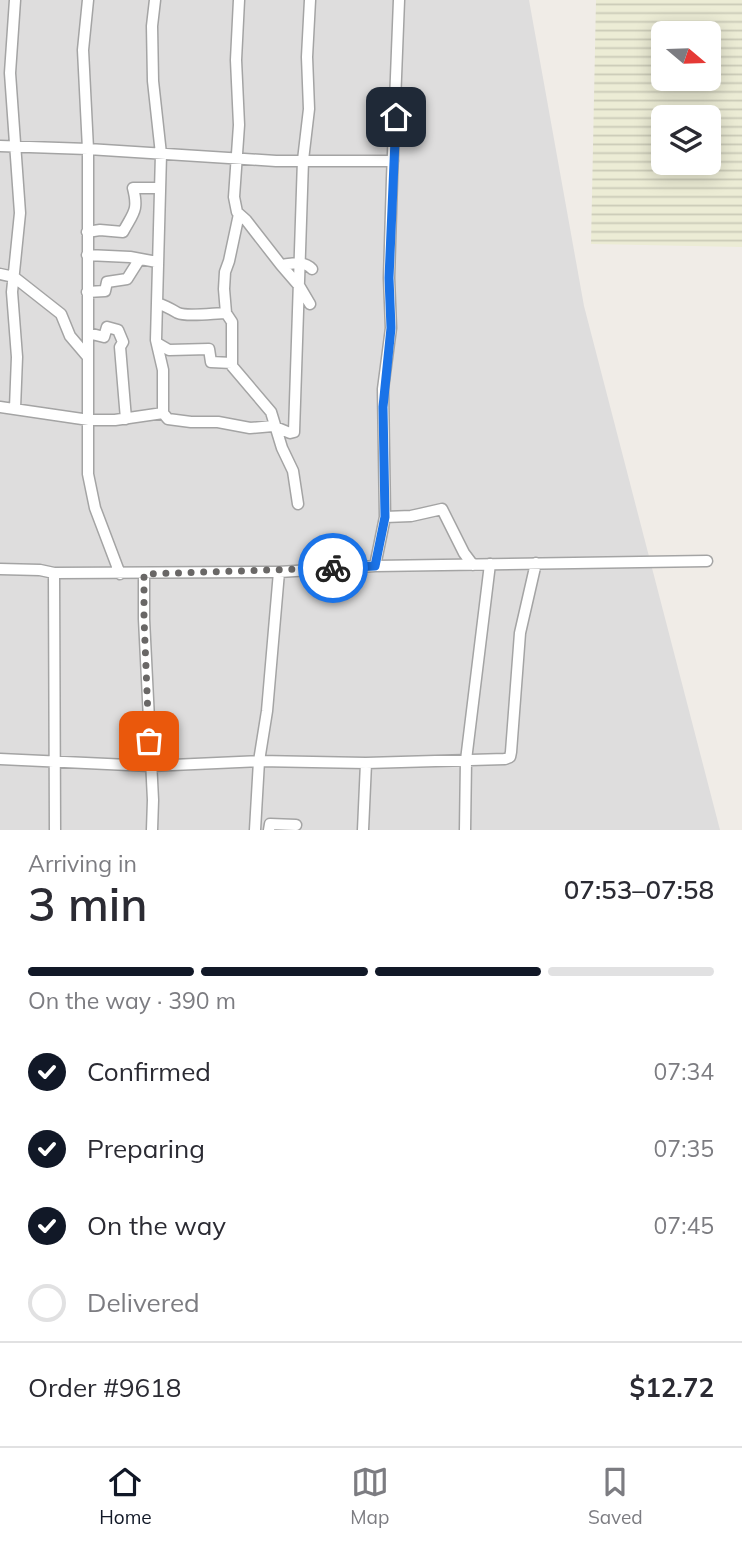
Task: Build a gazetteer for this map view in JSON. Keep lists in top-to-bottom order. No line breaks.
{"north":"right","page":{"heading":["3 min","Arriving in","07:53–07:58"],"panel":["Order #9618","$12.72"],"bar":"On the way · 390 m","list":[["Confirmed","07:34"],["Preparing","07:35"],["On the way","07:45"],"Delivered"],"tabs":["Home","Map","Saved"]}}
